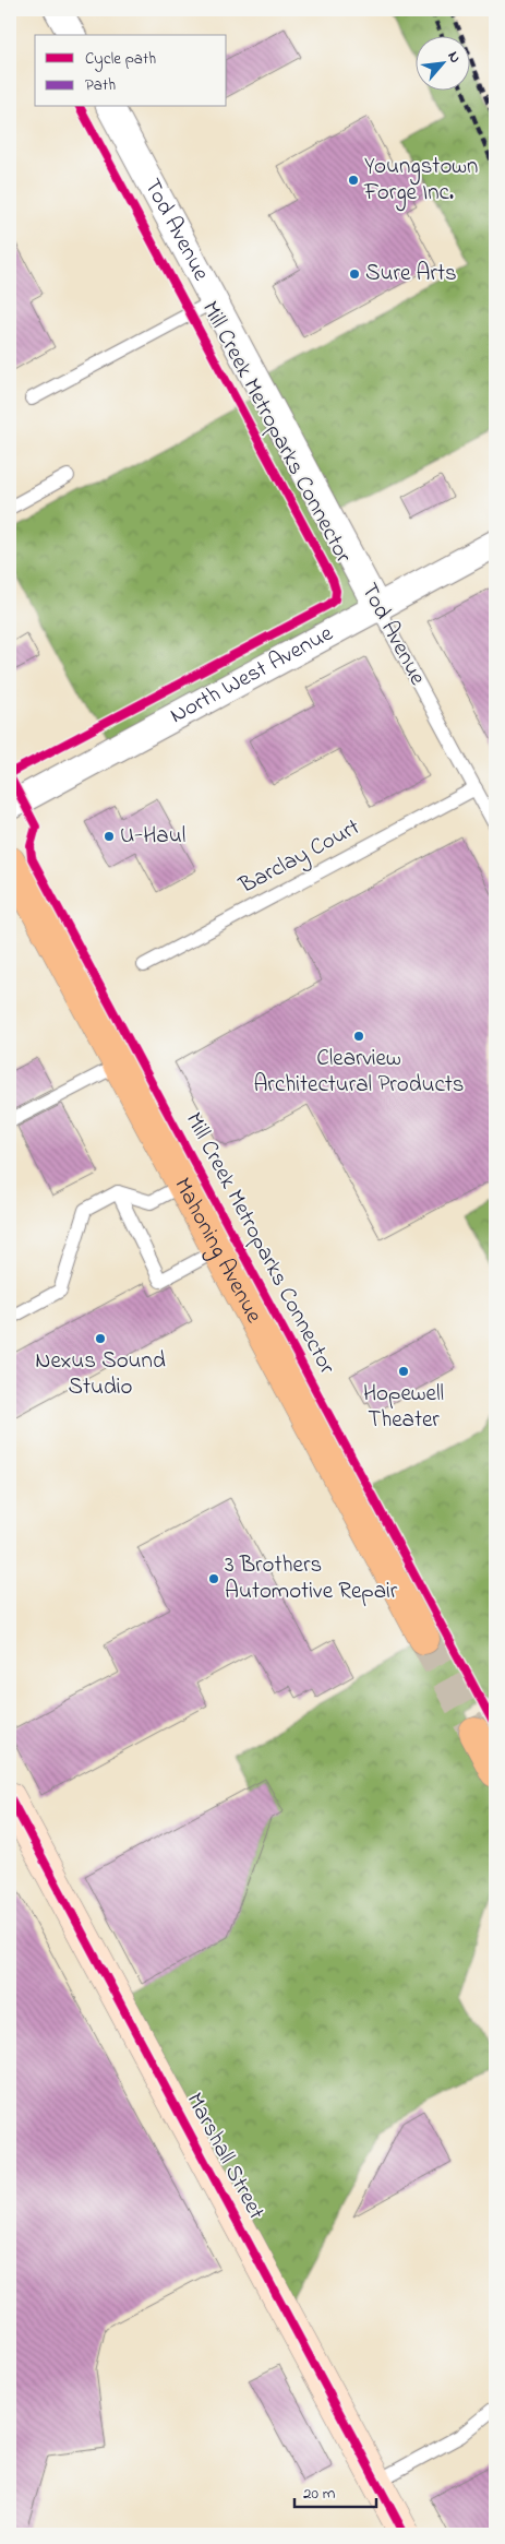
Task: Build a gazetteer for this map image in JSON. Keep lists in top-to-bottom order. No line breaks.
{"streets":{"main road":["Mahoning Avenue"],"street":["Tod Avenue","North West Avenue","Marshall Street"],"lane":["Barclay Court"],"cycle path":["Mill Creek Metroparks Connector"]},"crossings":[["Tod Avenue","North West Avenue"],["Tod Avenue","Barclay Court"]],"places":["Youngstown Forge Inc.","Sure Arts","U-Haul","Clearview Architectural Products","Nexus Sound Studio","Hopewell Theater","3 Brothers Automotive Repair"],"legend":["Cycle path","Path"],"scale_bar":"20 m","north":"top right"}
